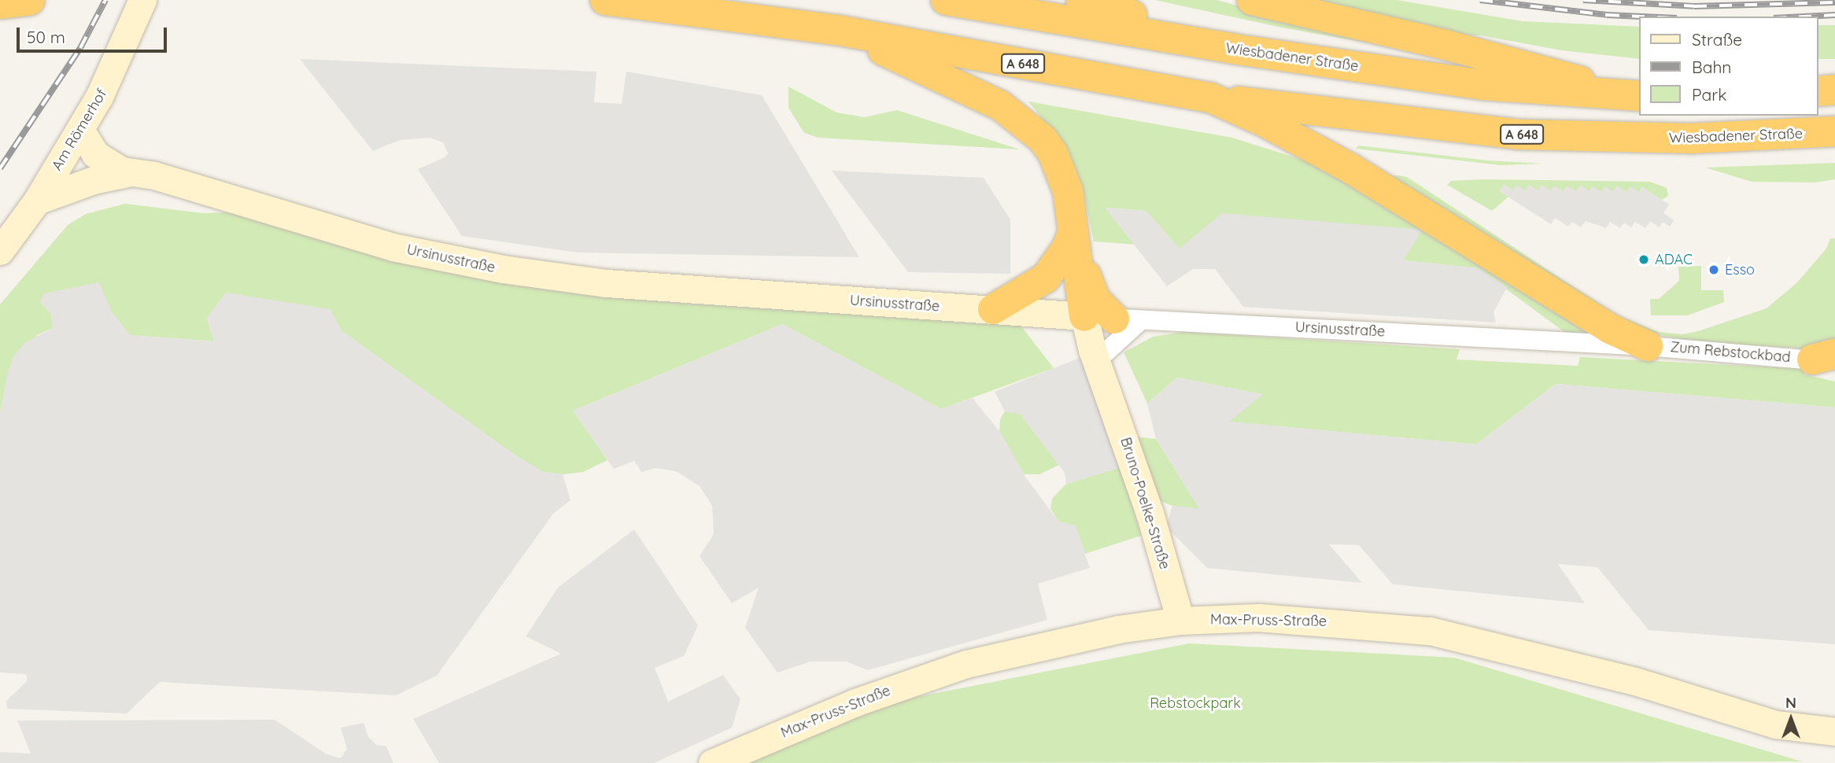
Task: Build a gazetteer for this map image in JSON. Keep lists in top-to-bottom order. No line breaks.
{"streets":{"highway":["Wiesbadener Straße","A 648"],"main road":["Am Römerhof","Ursinusstraße","Bruno-Poelke-Straße","Max-Pruss-Straße"],"street":["Zum Rebstockbad"]},"crossings":[["Wiesbadener Straße","A 648"],["Am Römerhof","Ursinusstraße"],["Ursinusstraße","Zum Rebstockbad"],["Ursinusstraße","Bruno-Poelke-Straße"],["Bruno-Poelke-Straße","Max-Pruss-Straße"]],"parks":["Rebstockpark"],"places":["ADAC","Esso"],"legend":["Straße","Bahn","Park"],"scale_bar":"50 m","north":"top"}
